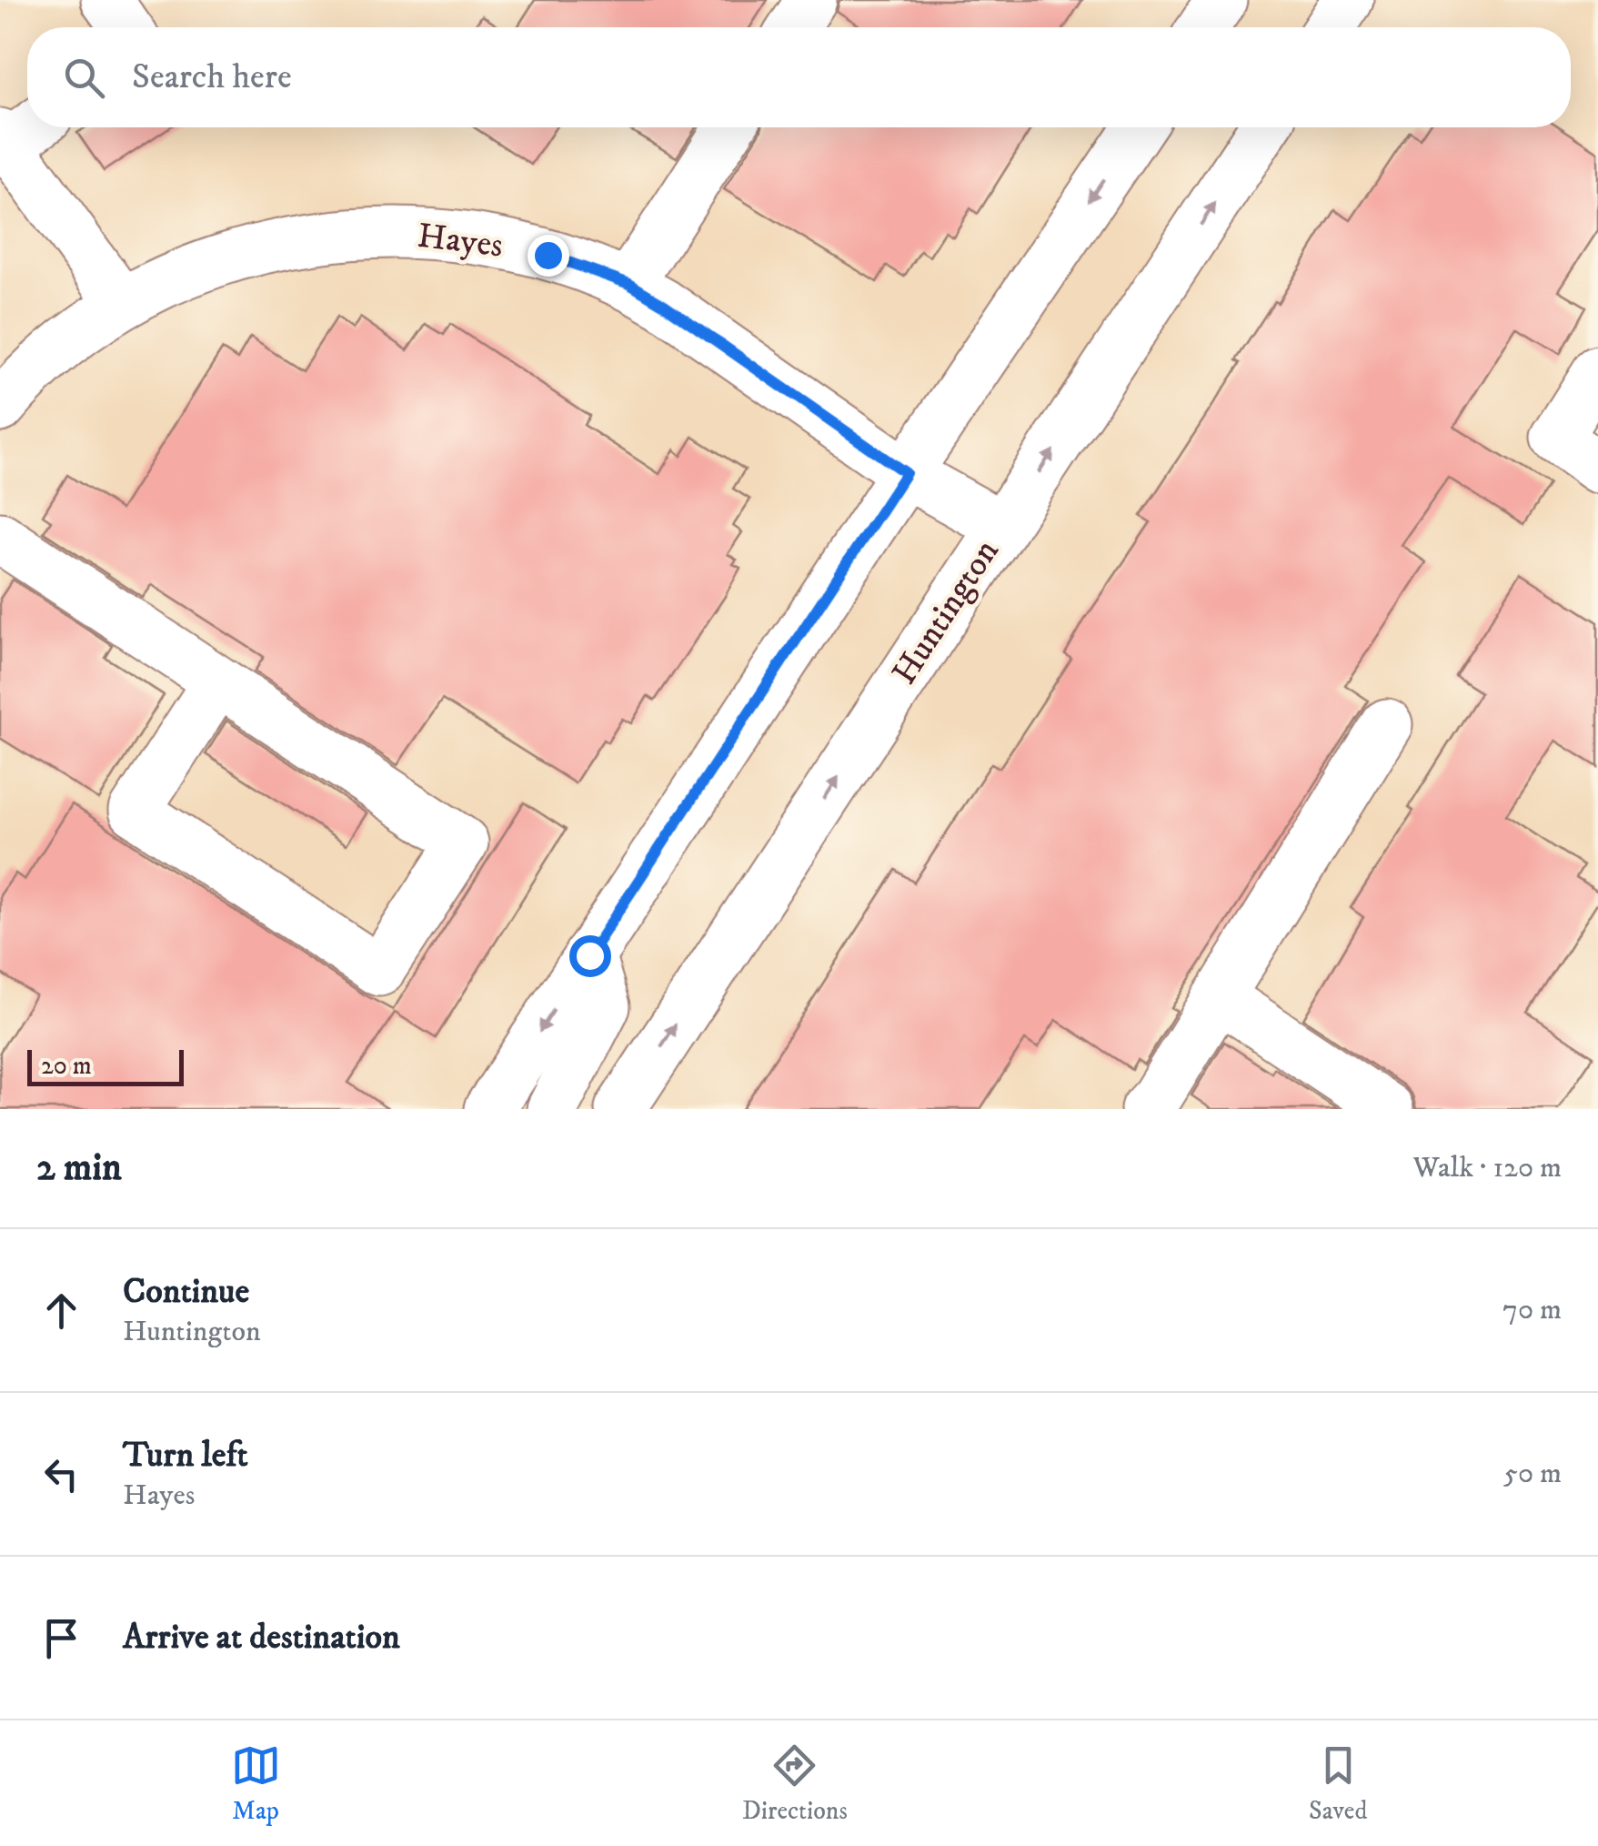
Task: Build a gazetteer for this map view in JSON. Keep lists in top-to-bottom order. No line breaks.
{"streets":{"street":["Hayes","Huntington"]},"crossings":[["Hayes","Huntington"]],"scale_bar":"20 m","page":{"search":"Search here","scale":"20 m","heading":["2 min","Walk · 120 m"],"list":[["Continue","Huntington","70 m"],["Turn left","Hayes","50 m"],"Arrive at destination"],"nav":["Map","Directions","Saved"]}}
